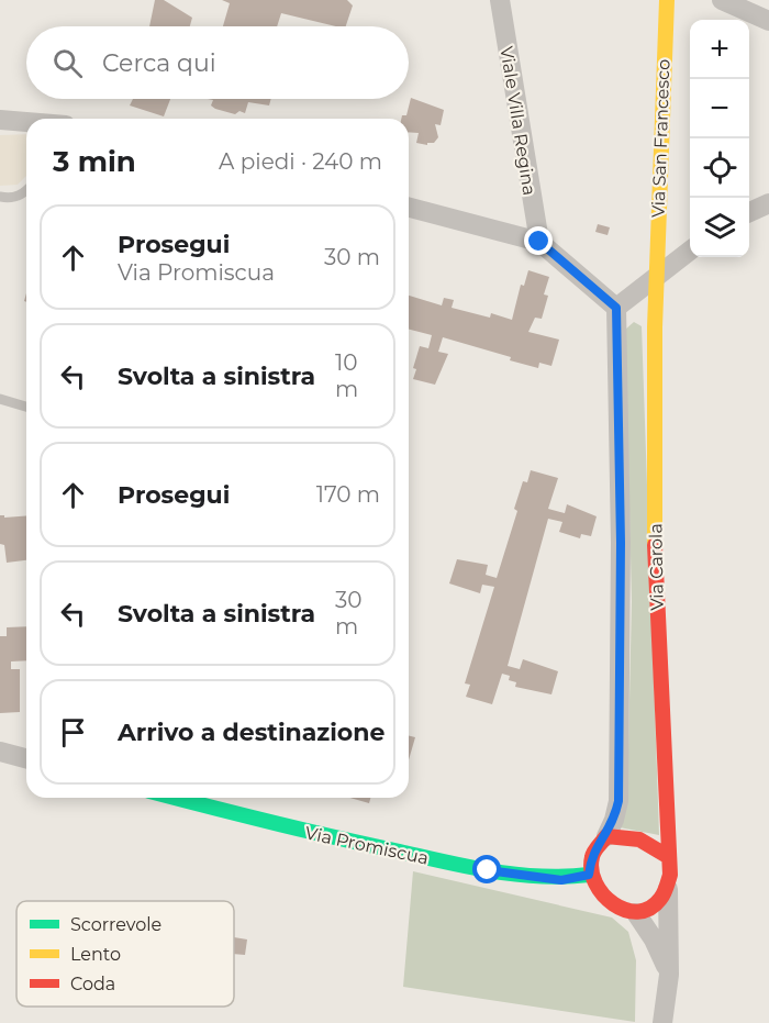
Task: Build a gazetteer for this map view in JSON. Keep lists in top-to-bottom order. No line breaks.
{"streets":{"street":["Viale Villa Regina","Via San Francesco","Via Carola","Via Promiscua"]},"crossings":[["Via San Francesco","Via Carola"],["Via Carola","Via Promiscua"]],"legend":["Scorrevole","Lento","Coda"],"page":{"map_buttons":["+","−"],"search":"Cerca qui","heading":["3 min","A piedi · 240 m"],"list":[["Prosegui","Via Promiscua","30 m"],["Svolta a sinistra","10 m"],["Prosegui","170 m"],["Svolta a sinistra","30 m"],"Arrivo a destinazione"]}}
